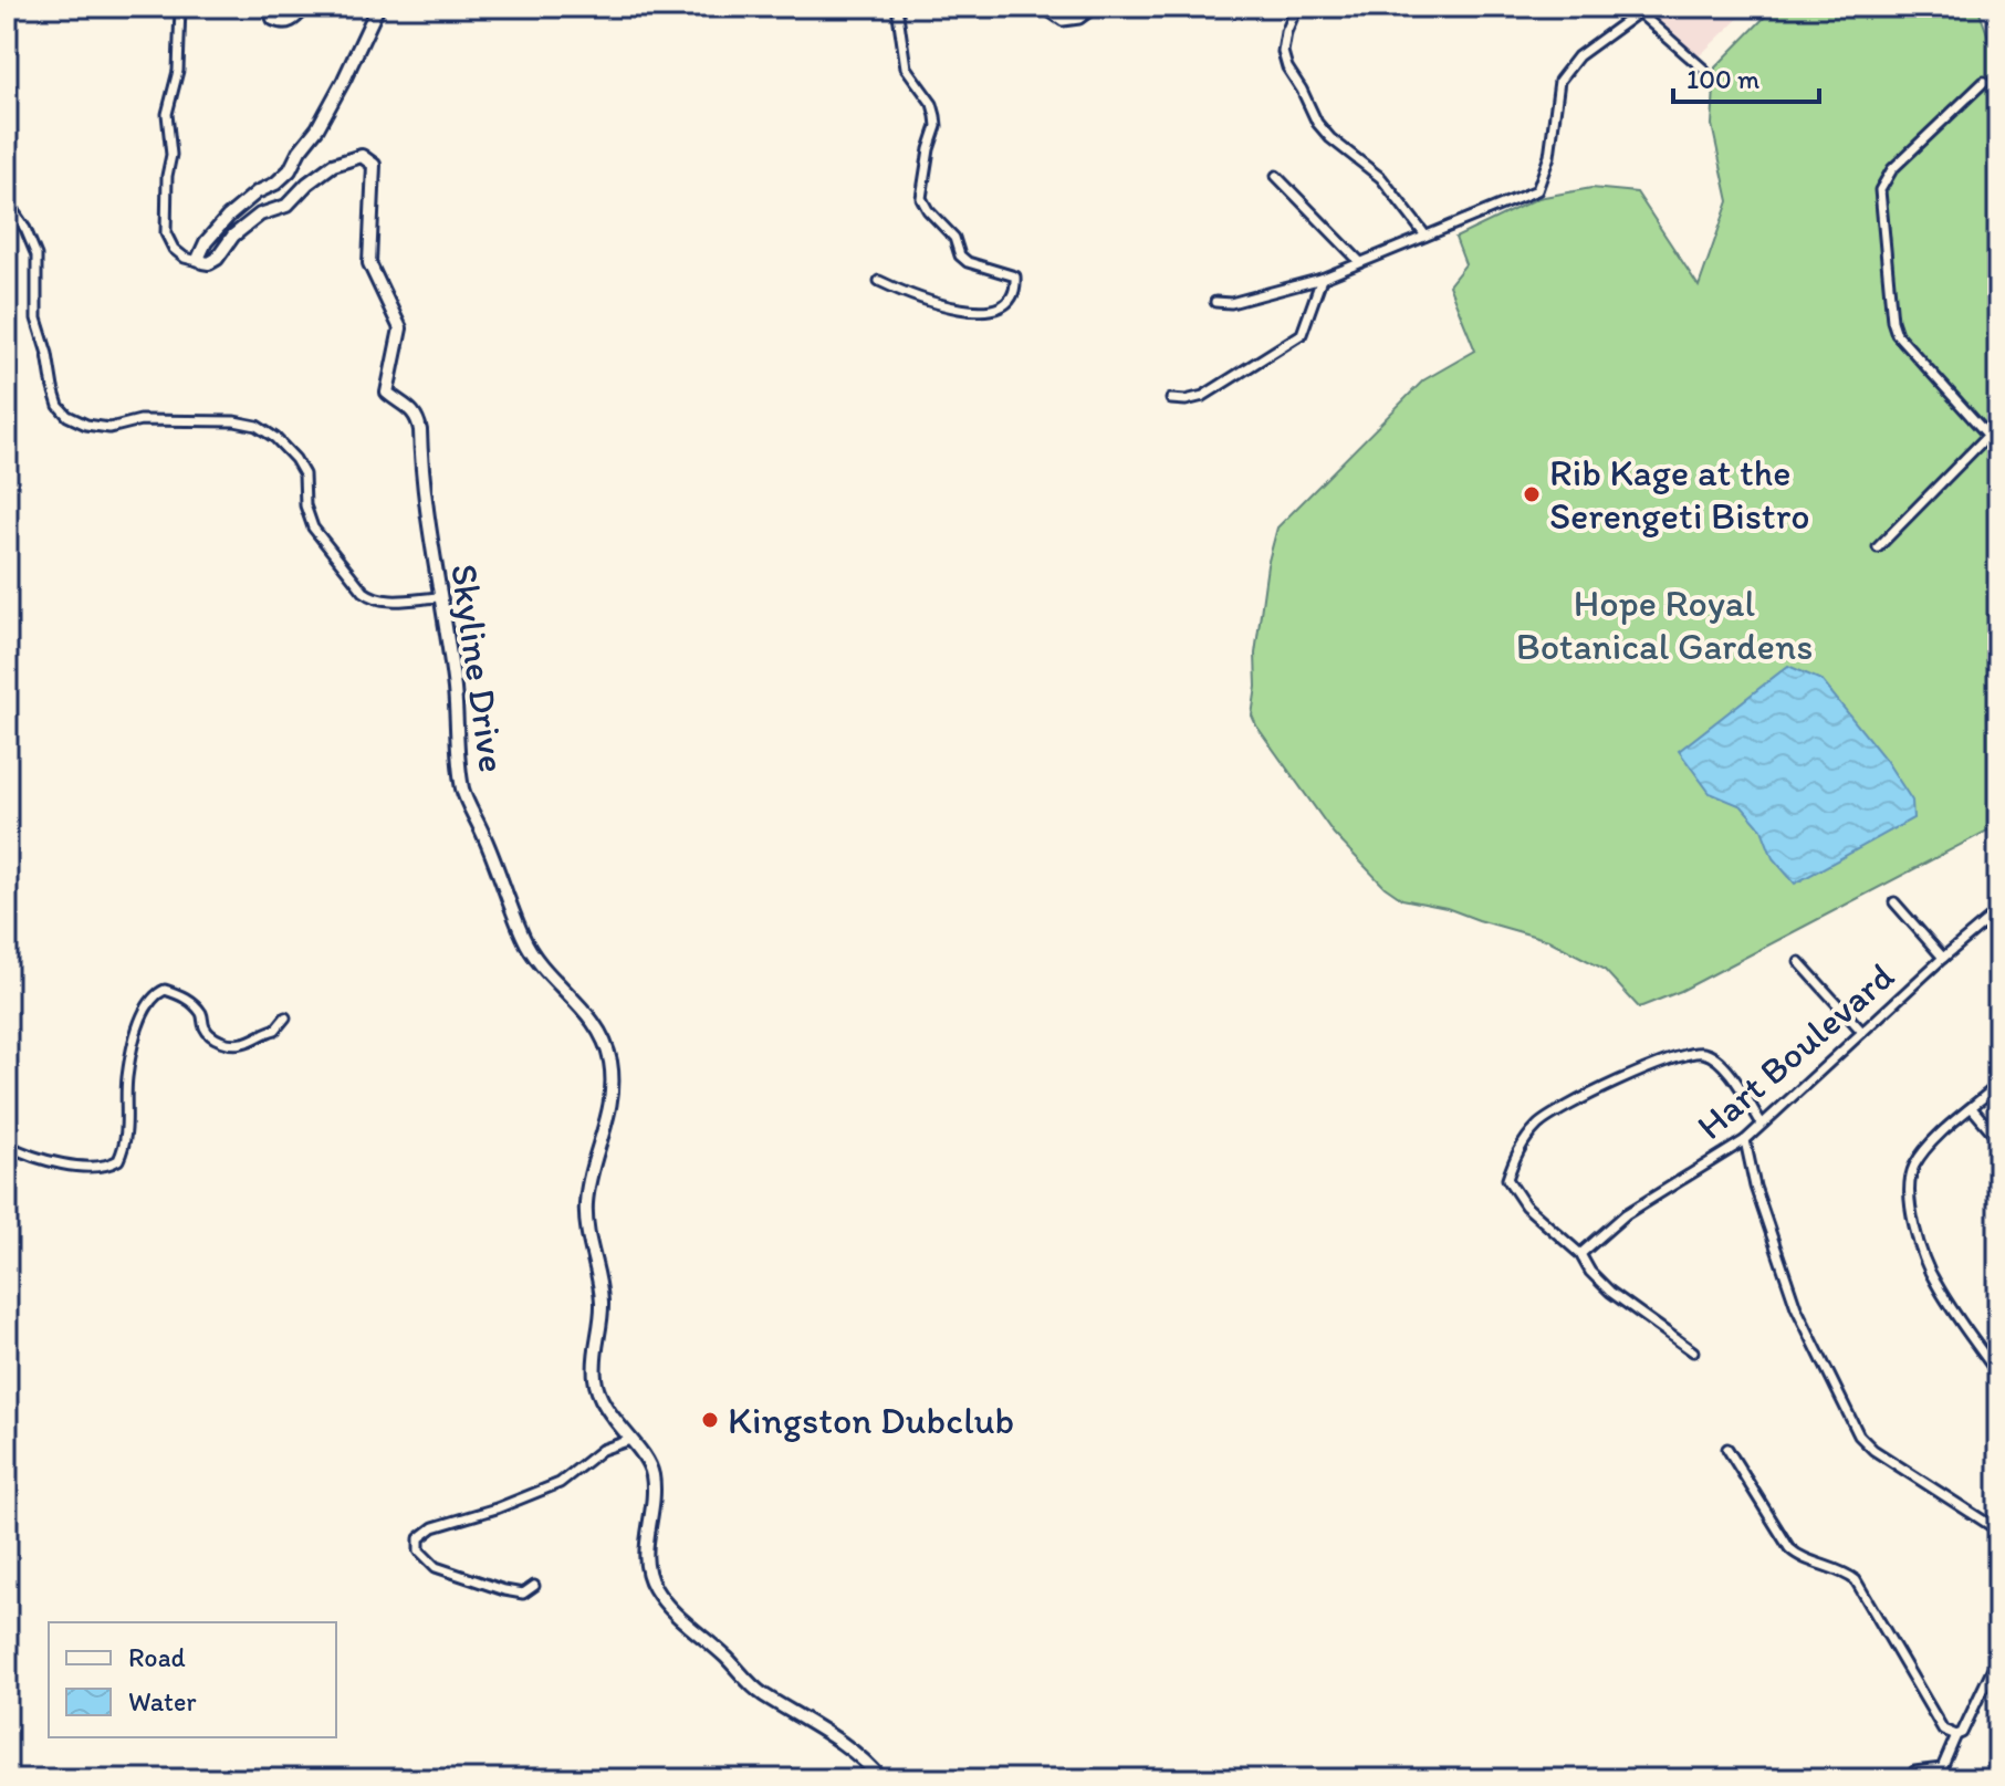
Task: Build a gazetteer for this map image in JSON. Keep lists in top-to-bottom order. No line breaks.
{"streets":{"street":["Skyline Drive","Hart Boulevard"]},"parks":["Hope Royal Botanical Gardens"],"places":["Rib Kage at the Serengeti Bistro","Kingston Dubclub"],"legend":["Road","Water"],"scale_bar":"100 m"}
